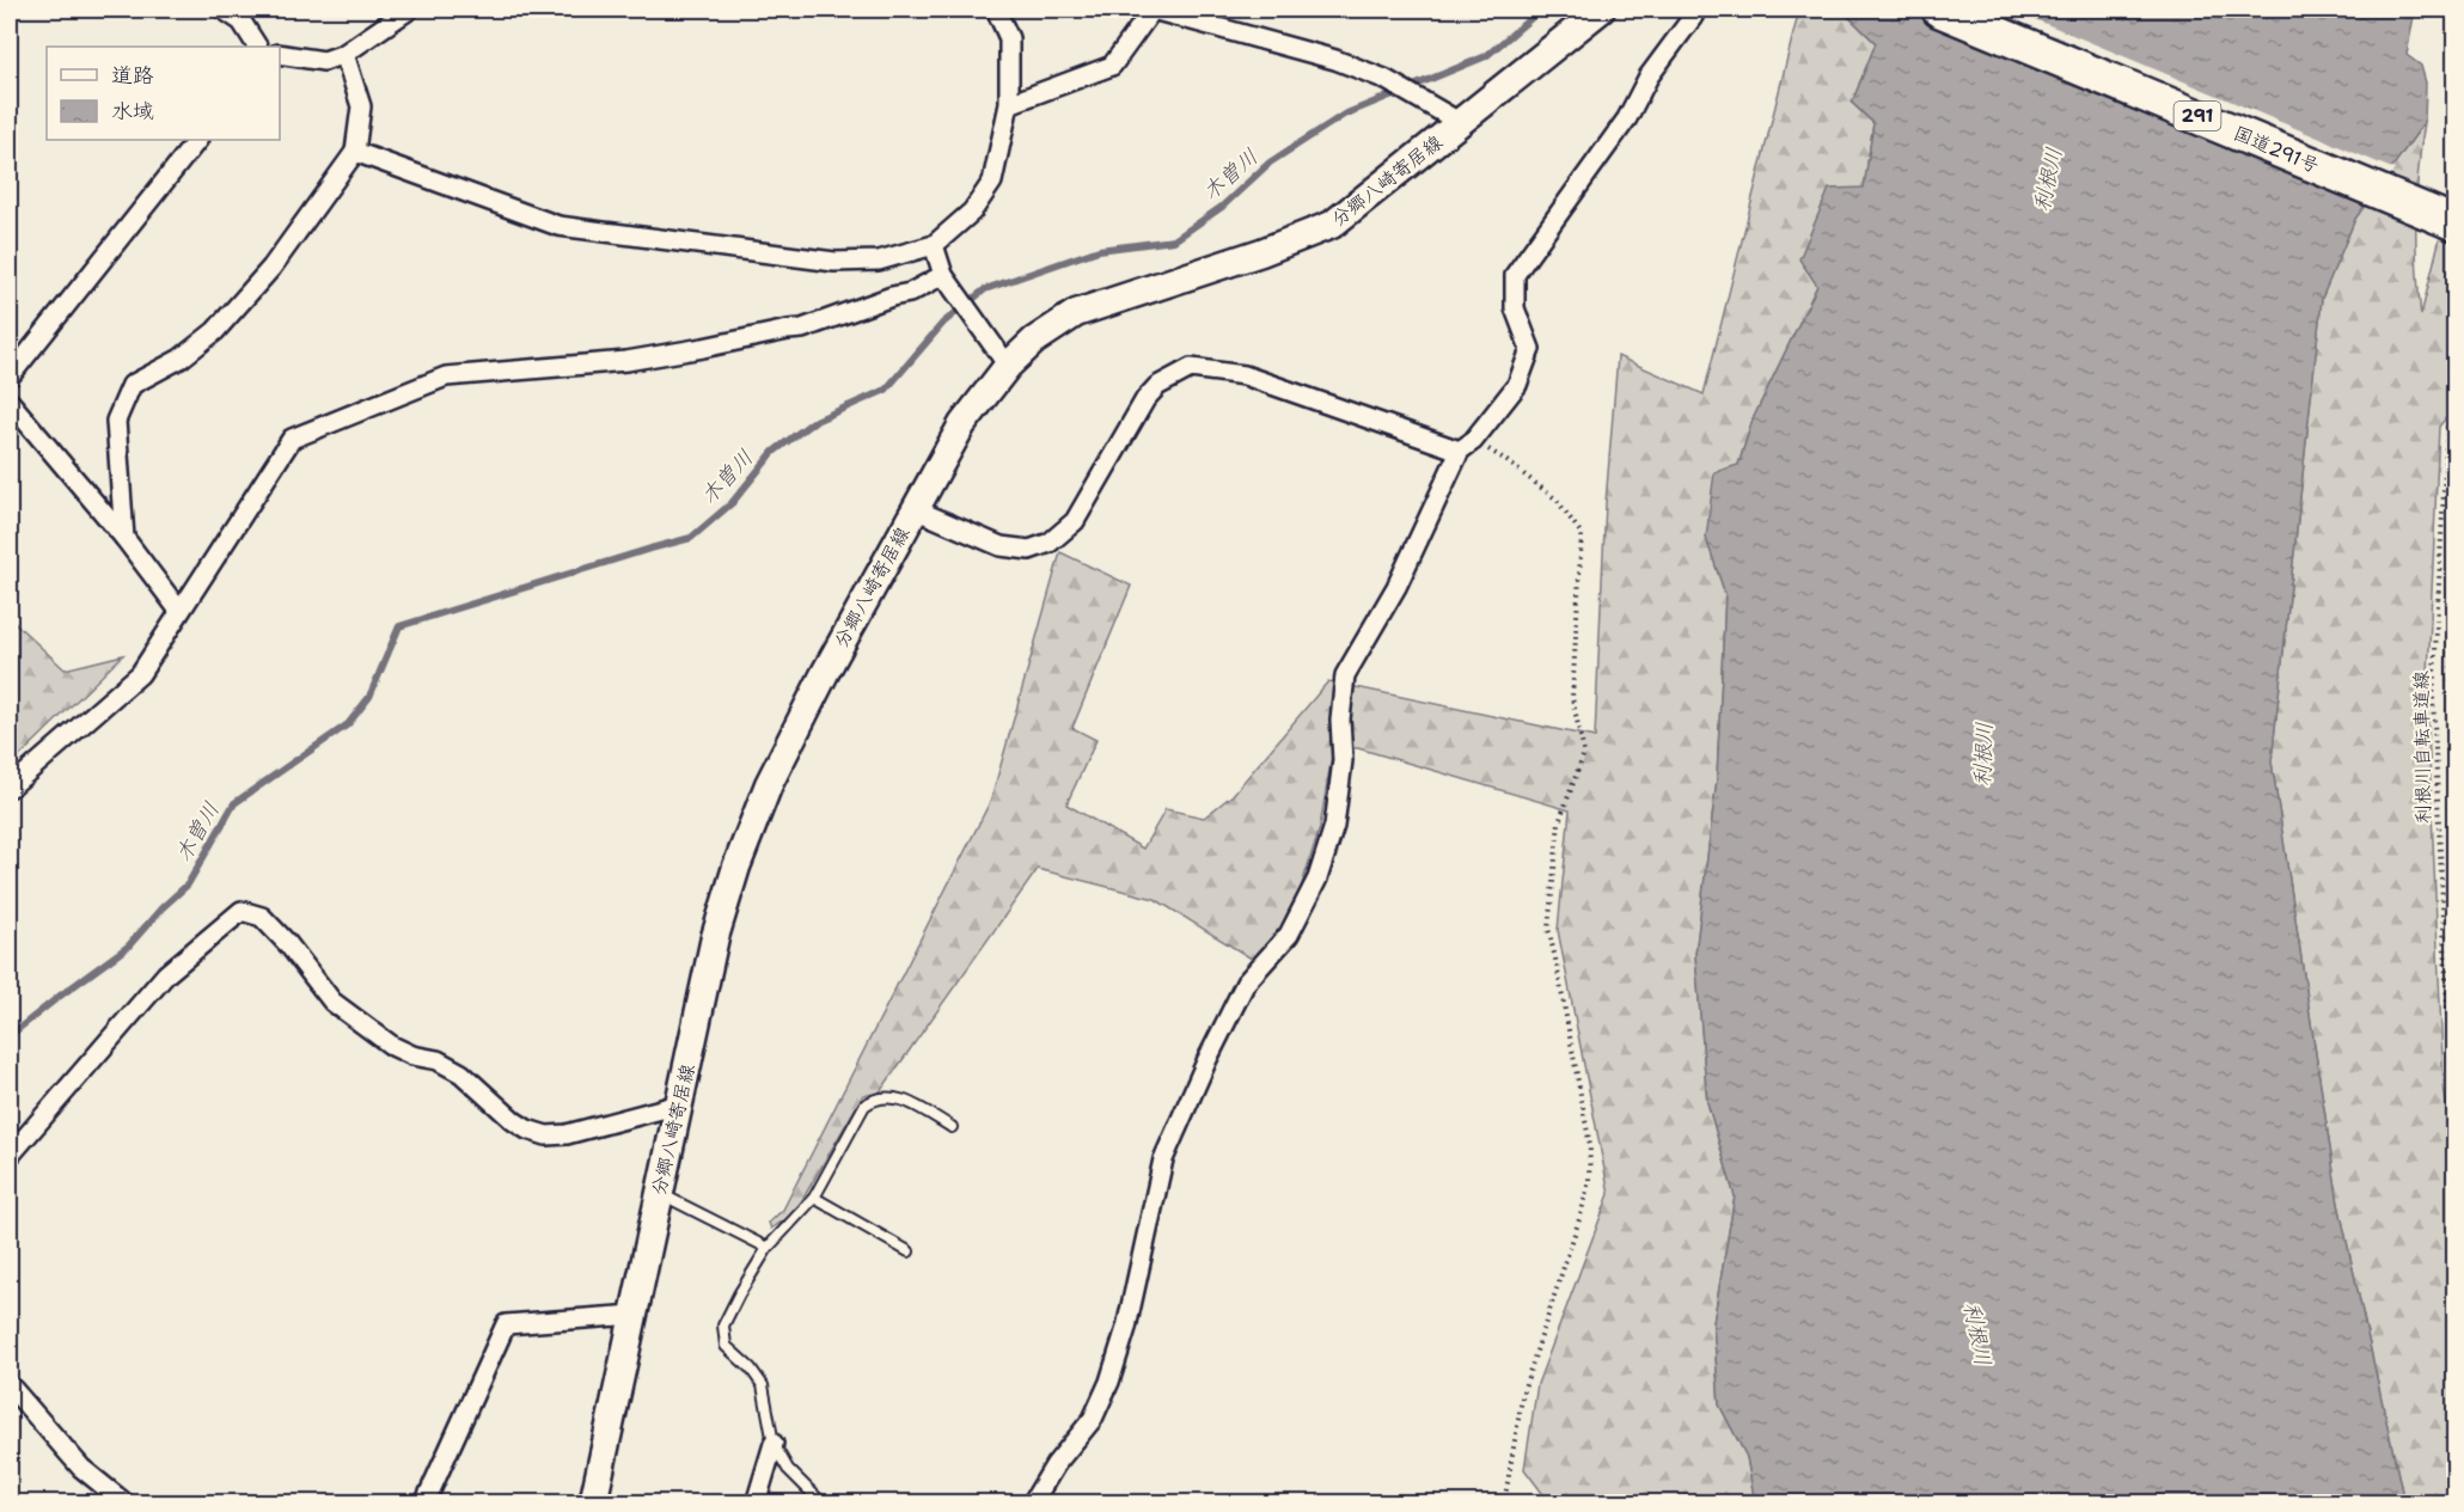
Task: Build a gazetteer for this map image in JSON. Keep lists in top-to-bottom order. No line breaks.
{"streets":{"highway":["291","国道291号"],"main road":["分郷八崎寄居線"],"path":["利根川自転車道線"]},"water":["木曽川","利根川"],"legend":["道路","水域"]}
